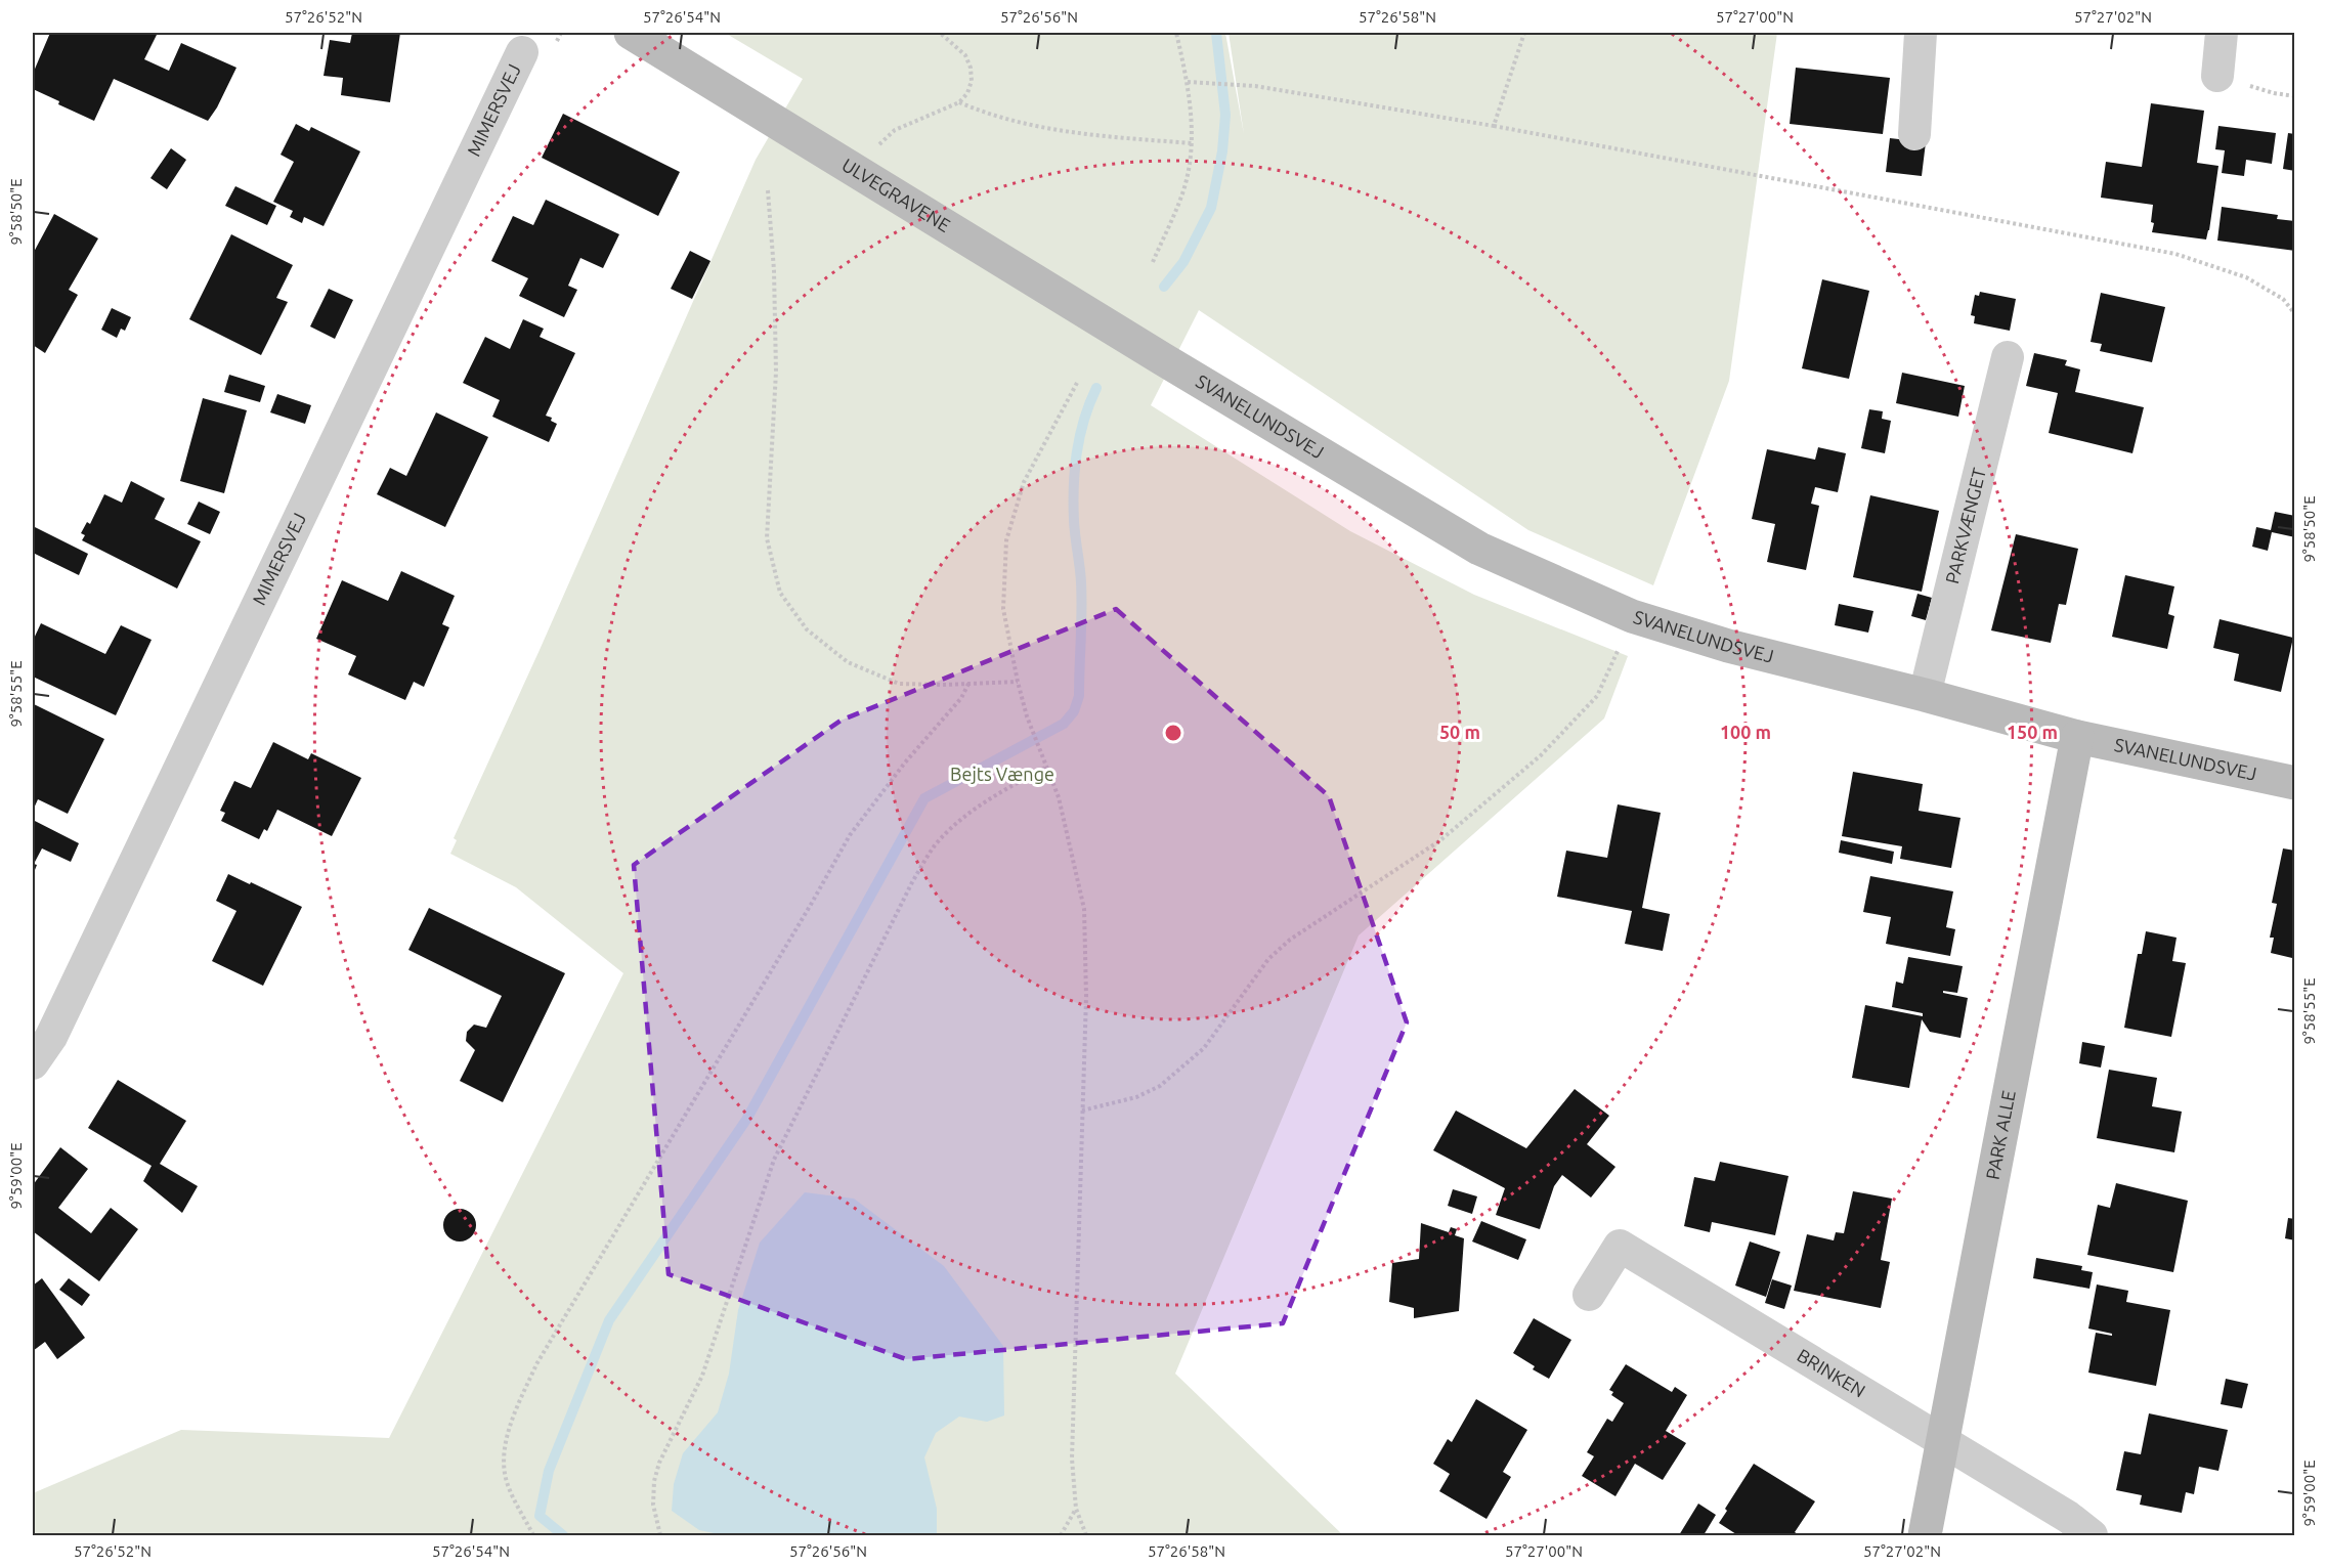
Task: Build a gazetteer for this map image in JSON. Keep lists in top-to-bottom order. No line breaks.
{"streets":{"street":["MIMERSVEJ","ULVEGRAVENE","SVANELUNDSVEJ","PARKVÆNGET","PARK ALLE","BRINKEN"]},"crossings":[["ULVEGRAVENE","SVANELUNDSVEJ"],["SVANELUNDSVEJ","PARKVÆNGET"],["SVANELUNDSVEJ","PARK ALLE"],["PARK ALLE","BRINKEN"]],"parks":["Bejts Vænge"],"coordinates":["57°26'52\"N","57°26'54\"N","57°26'56\"N","57°26'58\"N","57°27'00\"N","57°27'02\"N","9°58'50\"E","9°58'55\"E","9°59'00\"E"],"rings":["50 m","100 m","150 m"]}
